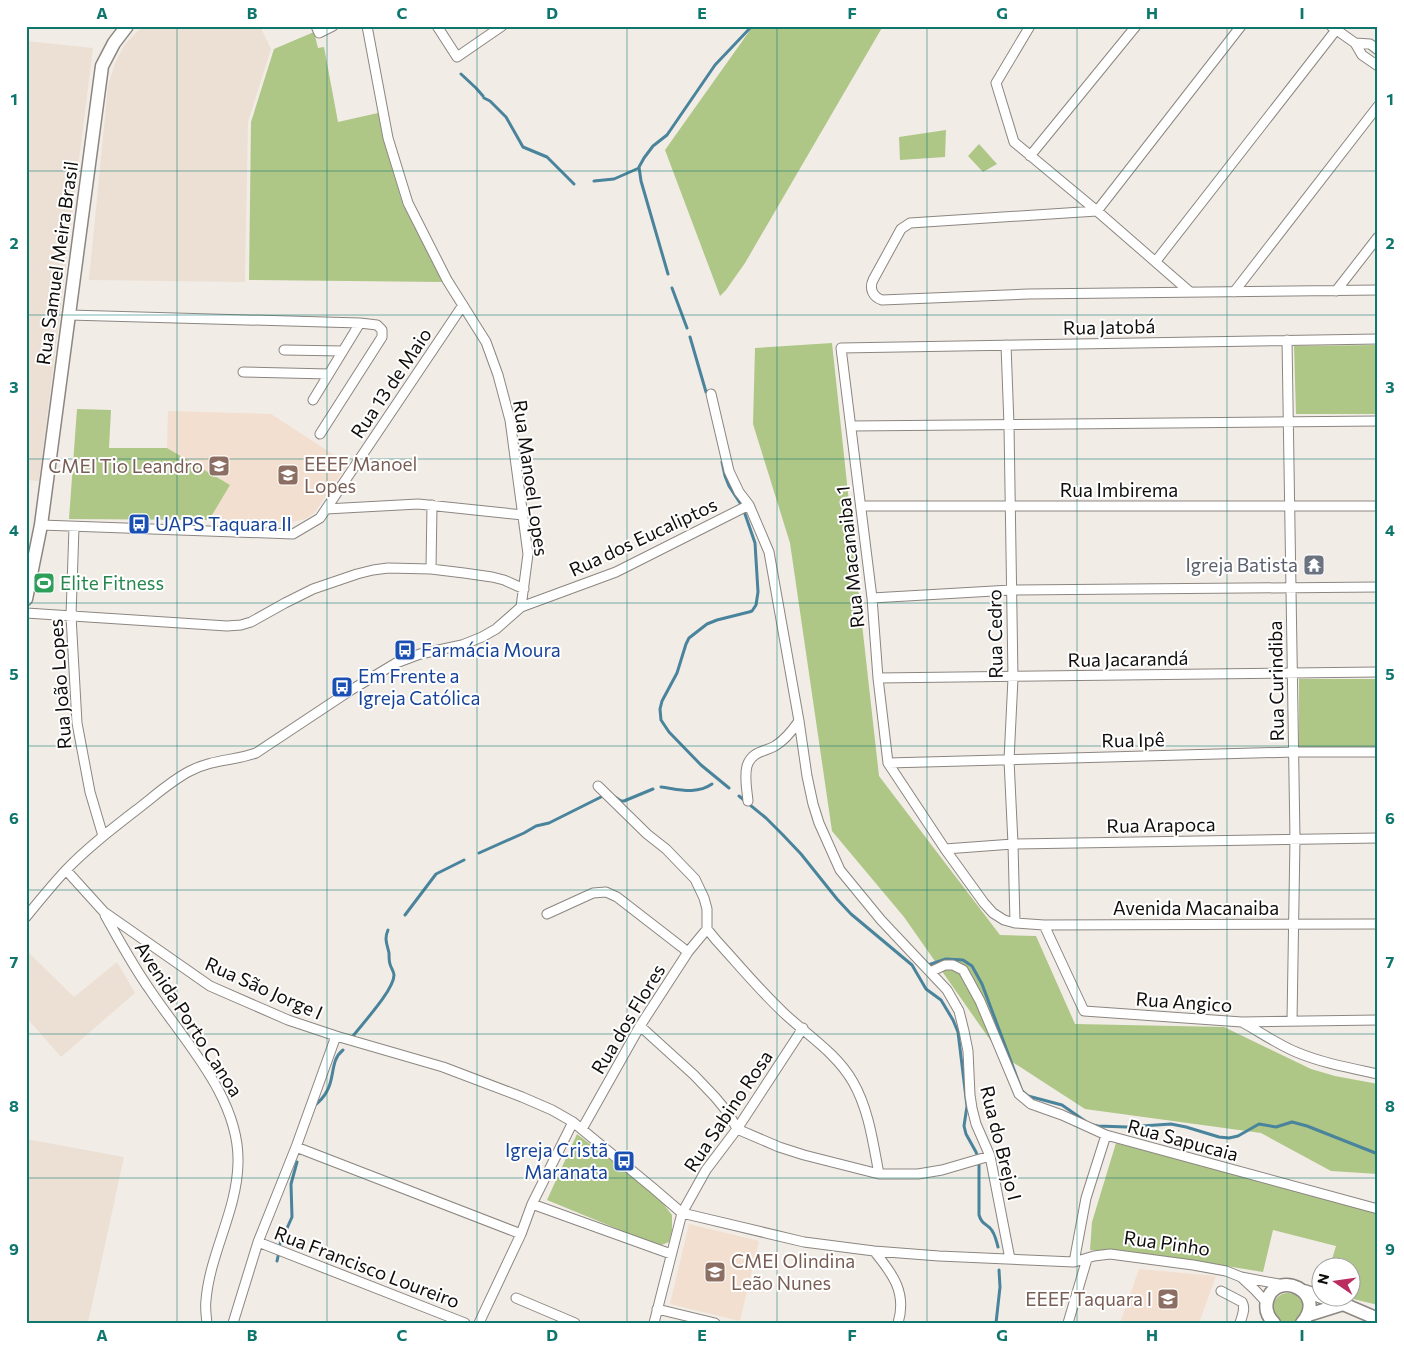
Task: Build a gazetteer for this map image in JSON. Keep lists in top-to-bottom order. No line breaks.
{"streets":{"street":["Rua Samuel Meira Brasil","Rua Jatobá","Rua 13 de Maio","Rua Manoel Lopes","Rua Imbirema","Rua dos Eucaliptos","Rua Macanaiba 1","Rua Cedro","Rua Jacarandá","Rua Curindiba","Rua João Lopes","Rua Ipê","Rua Arapoca","Avenida Macanaiba","Rua São Jorge I","Rua Angico","Avenida Porto Canoa","Rua dos Flores","Rua Sabino Rosa","Rua Sapucaia","Rua do Brejo I","Rua Pinho","Rua Francisco Loureiro"]},"crossings":[["Rua Samuel Meira Brasil","Rua 13 de Maio"],["Rua Jatobá","Rua Macanaiba 1"],["Rua Jatobá","Rua Cedro"],["Rua Jatobá","Rua Curindiba"],["Rua 13 de Maio","Rua Manoel Lopes"],["Rua 13 de Maio","Rua João Lopes"],["Rua Manoel Lopes","Rua dos Eucaliptos"],["Rua Imbirema","Rua Macanaiba 1"],["Rua Imbirema","Rua Cedro"],["Rua Imbirema","Rua Curindiba"],["Rua dos Eucaliptos","Rua do Brejo I"],["Rua Macanaiba 1","Rua Jacarandá"],["Rua Macanaiba 1","Rua Ipê"],["Rua Cedro","Rua Jacarandá"],["Rua Cedro","Rua Ipê"],["Rua Cedro","Rua Arapoca"],["Rua Cedro","Avenida Macanaiba"],["Rua Jacarandá","Rua Curindiba"],["Rua Curindiba","Rua Ipê"],["Rua Curindiba","Rua Arapoca"],["Rua Curindiba","Avenida Macanaiba"],["Rua Curindiba","Rua Angico"],["Avenida Macanaiba","Rua Angico"],["Rua São Jorge I","Avenida Porto Canoa"],["Rua São Jorge I","Rua dos Flores"],["Rua São Jorge I","Rua Sabino Rosa"],["Rua São Jorge I","Rua Pinho"],["Rua Sabino Rosa","Rua Pinho"],["Rua Sapucaia","Rua Pinho"],["Rua do Brejo I","Rua Pinho"]],"places":{"school or university":["CMEI Tio Leandro","EEEF Manoel Lopes","CMEI Olindina Leão Nunes","EEEF Taquara I"],"bus stop":["UAPS Taquara II","Farmácia Moura","Em Frente a Igreja Católica","Igreja Cristã Maranata"],"temple":["Igreja Batista"],"sports":["Elite Fitness"]},"north":"left","grid":{"columns":["A","B","C","D","E","F","G","H","I"],"rows":["1","2","3","4","5","6","7","8","9"]}}
